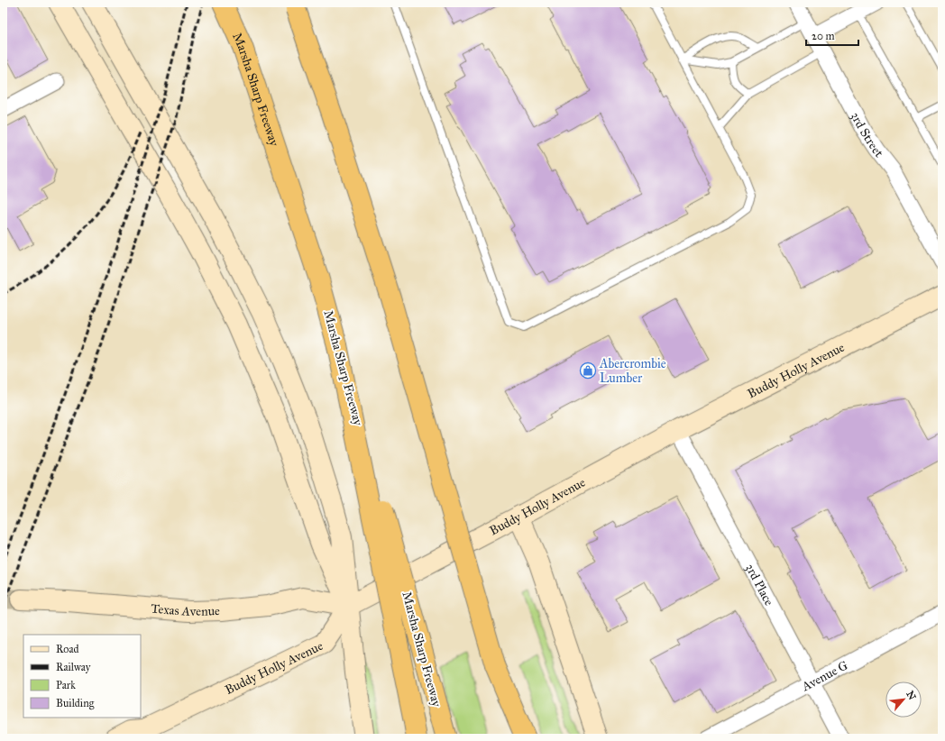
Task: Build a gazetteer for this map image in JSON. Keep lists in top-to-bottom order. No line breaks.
{"streets":{"highway":["Marsha Sharp Freeway"],"main road":["Buddy Holly Avenue","Texas Avenue"],"street":["3rd Street","3rd Place","Avenue G"]},"crossings":[["Buddy Holly Avenue","3rd Place"],["Buddy Holly Avenue","Texas Avenue"],["3rd Place","Avenue G"]],"places":{"shop":["Abercrombie Lumber"]},"legend":["Road","Railway","Park","Building"],"scale_bar":"20 m","north":"top right"}
